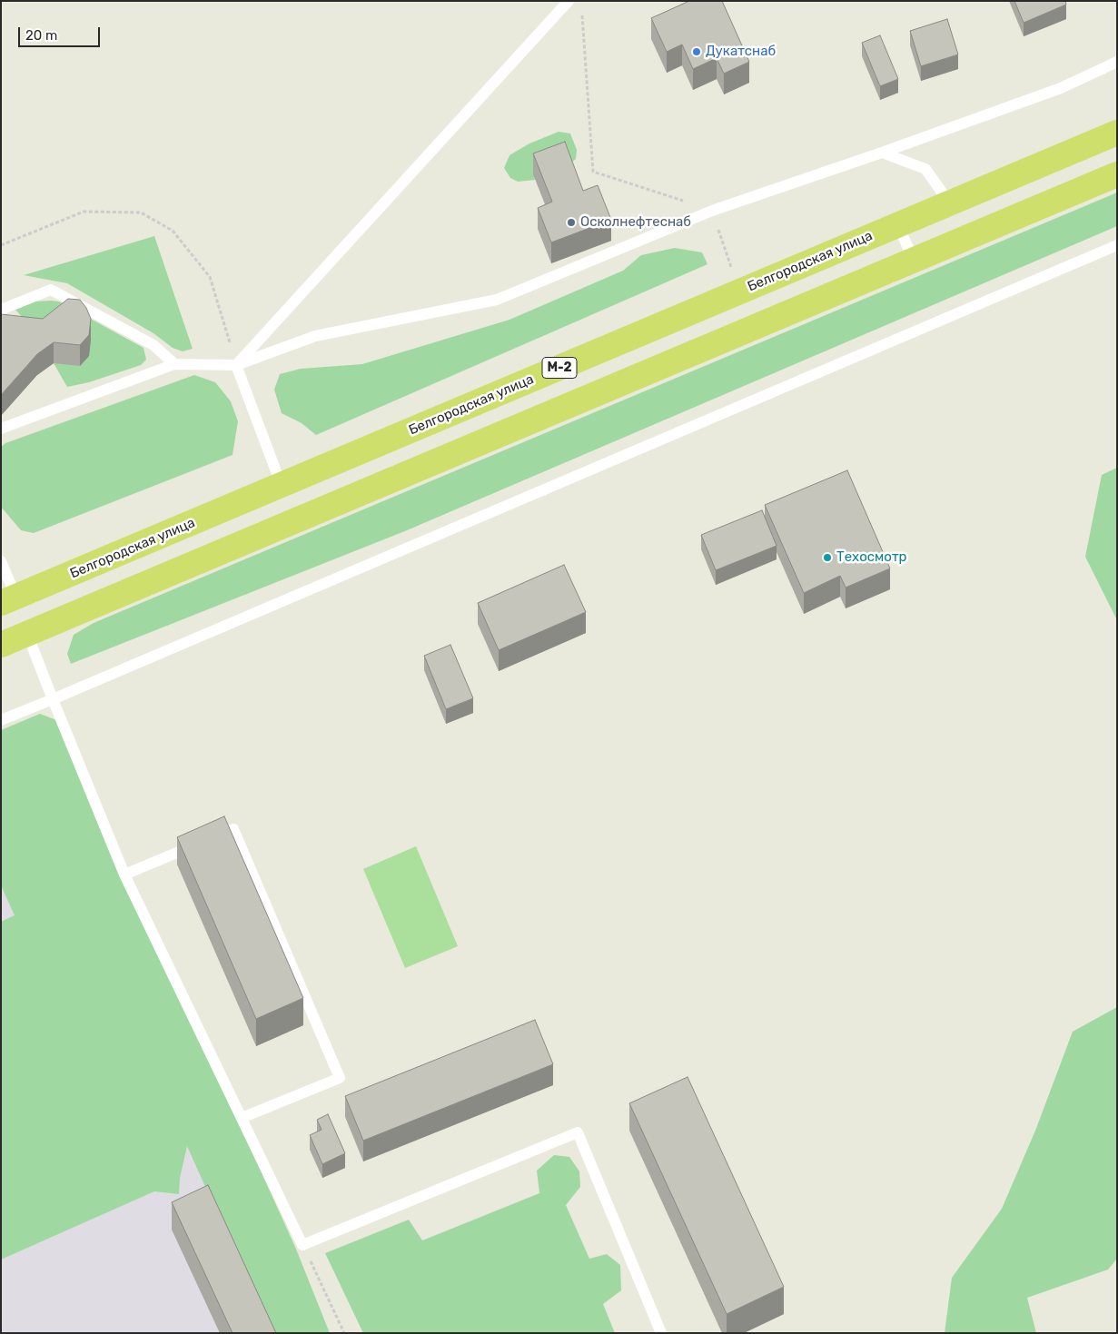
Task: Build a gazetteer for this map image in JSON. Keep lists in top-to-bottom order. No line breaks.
{"streets":{"main road":["Белгородская улица","М-2"]},"places":["Дукатснаб","Осколнефтеснаб","Техосмотр"],"scale_bar":"20 m"}
